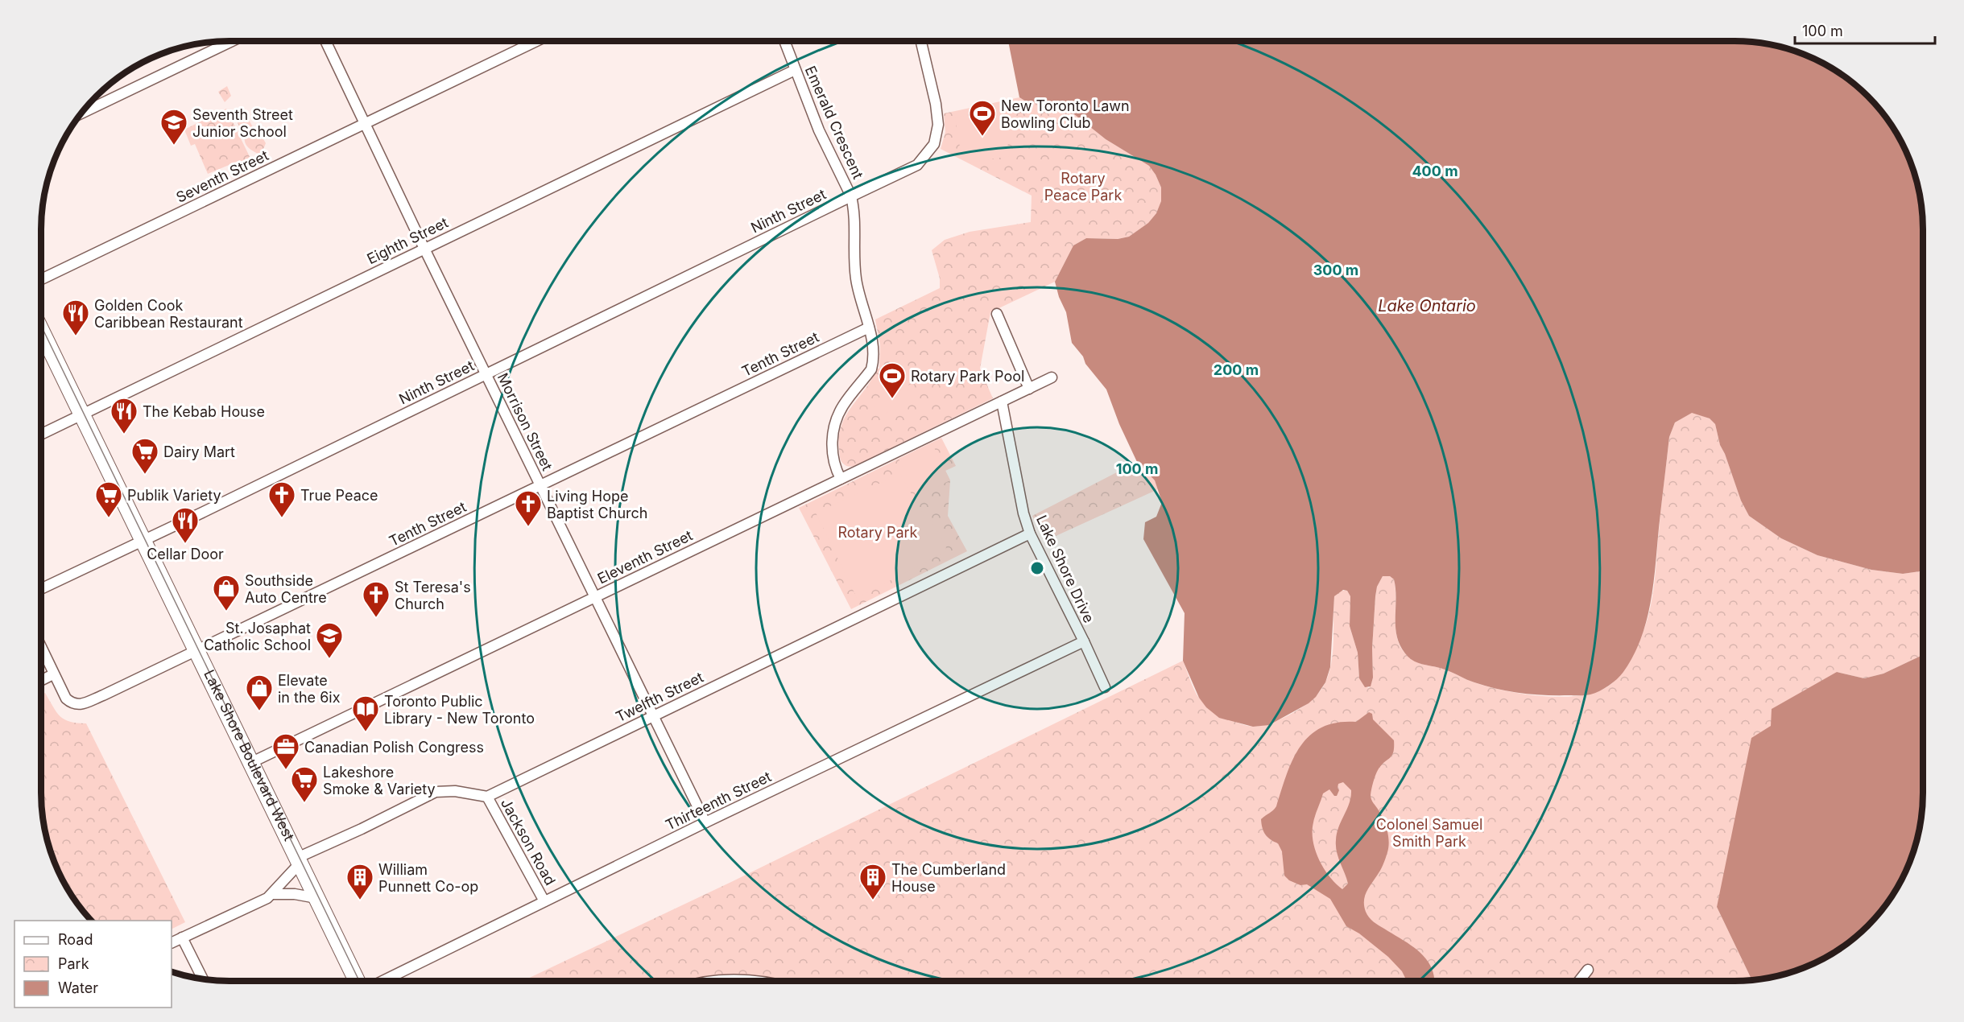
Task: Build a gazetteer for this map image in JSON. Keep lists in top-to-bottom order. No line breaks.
{"streets":{"main road":["Lake Shore Boulevard West"],"street":["Emerald Crescent","Seventh Street","Ninth Street","Eighth Street","Tenth Street","Morrison Street","Eleventh Street","Lake Shore Drive","Twelfth Street","Thirteenth Street","Jackson Road"]},"crossings":[["Emerald Crescent","Ninth Street"],["Emerald Crescent","Eighth Street"],["Seventh Street","Morrison Street"],["Ninth Street","Morrison Street"],["Ninth Street","Lake Shore Boulevard West"],["Eighth Street","Morrison Street"],["Eighth Street","Lake Shore Boulevard West"],["Tenth Street","Morrison Street"],["Tenth Street","Lake Shore Boulevard West"],["Morrison Street","Eleventh Street"],["Morrison Street","Twelfth Street"],["Morrison Street","Thirteenth Street"],["Eleventh Street","Lake Shore Drive"],["Eleventh Street","Lake Shore Boulevard West"],["Lake Shore Drive","Twelfth Street"],["Lake Shore Drive","Thirteenth Street"],["Twelfth Street","Jackson Road"],["Thirteenth Street","Jackson Road"]],"water":["Lake Ontario"],"parks":["Rotary Peace Park","Rotary Park","Colonel Samuel Smith Park"],"places":{"sports":["New Toronto Lawn Bowling Club","Rotary Park Pool"],"school or university":["Seventh Street Junior School","St. Josaphat Catholic School"],"restaurant":["Golden Cook Caribbean Restaurant","The Kebab House","Cellar Door"],"supermarket":["Dairy Mart","Publik Variety","Lakeshore Smoke & Variety"],"church":["True Peace","Living Hope Baptist Church","St Teresa's Church"],"shop":["Southside Auto Centre","Elevate in the 6ix"],"library":["Toronto Public Library - New Toronto"],"office":["Canadian Polish Congress"],"building":["William Punnett Co-op","The Cumberland House"]},"legend":["Road","Park","Water"],"scale_bar":"100 m","rings":["400 m","300 m","200 m","100 m"]}
